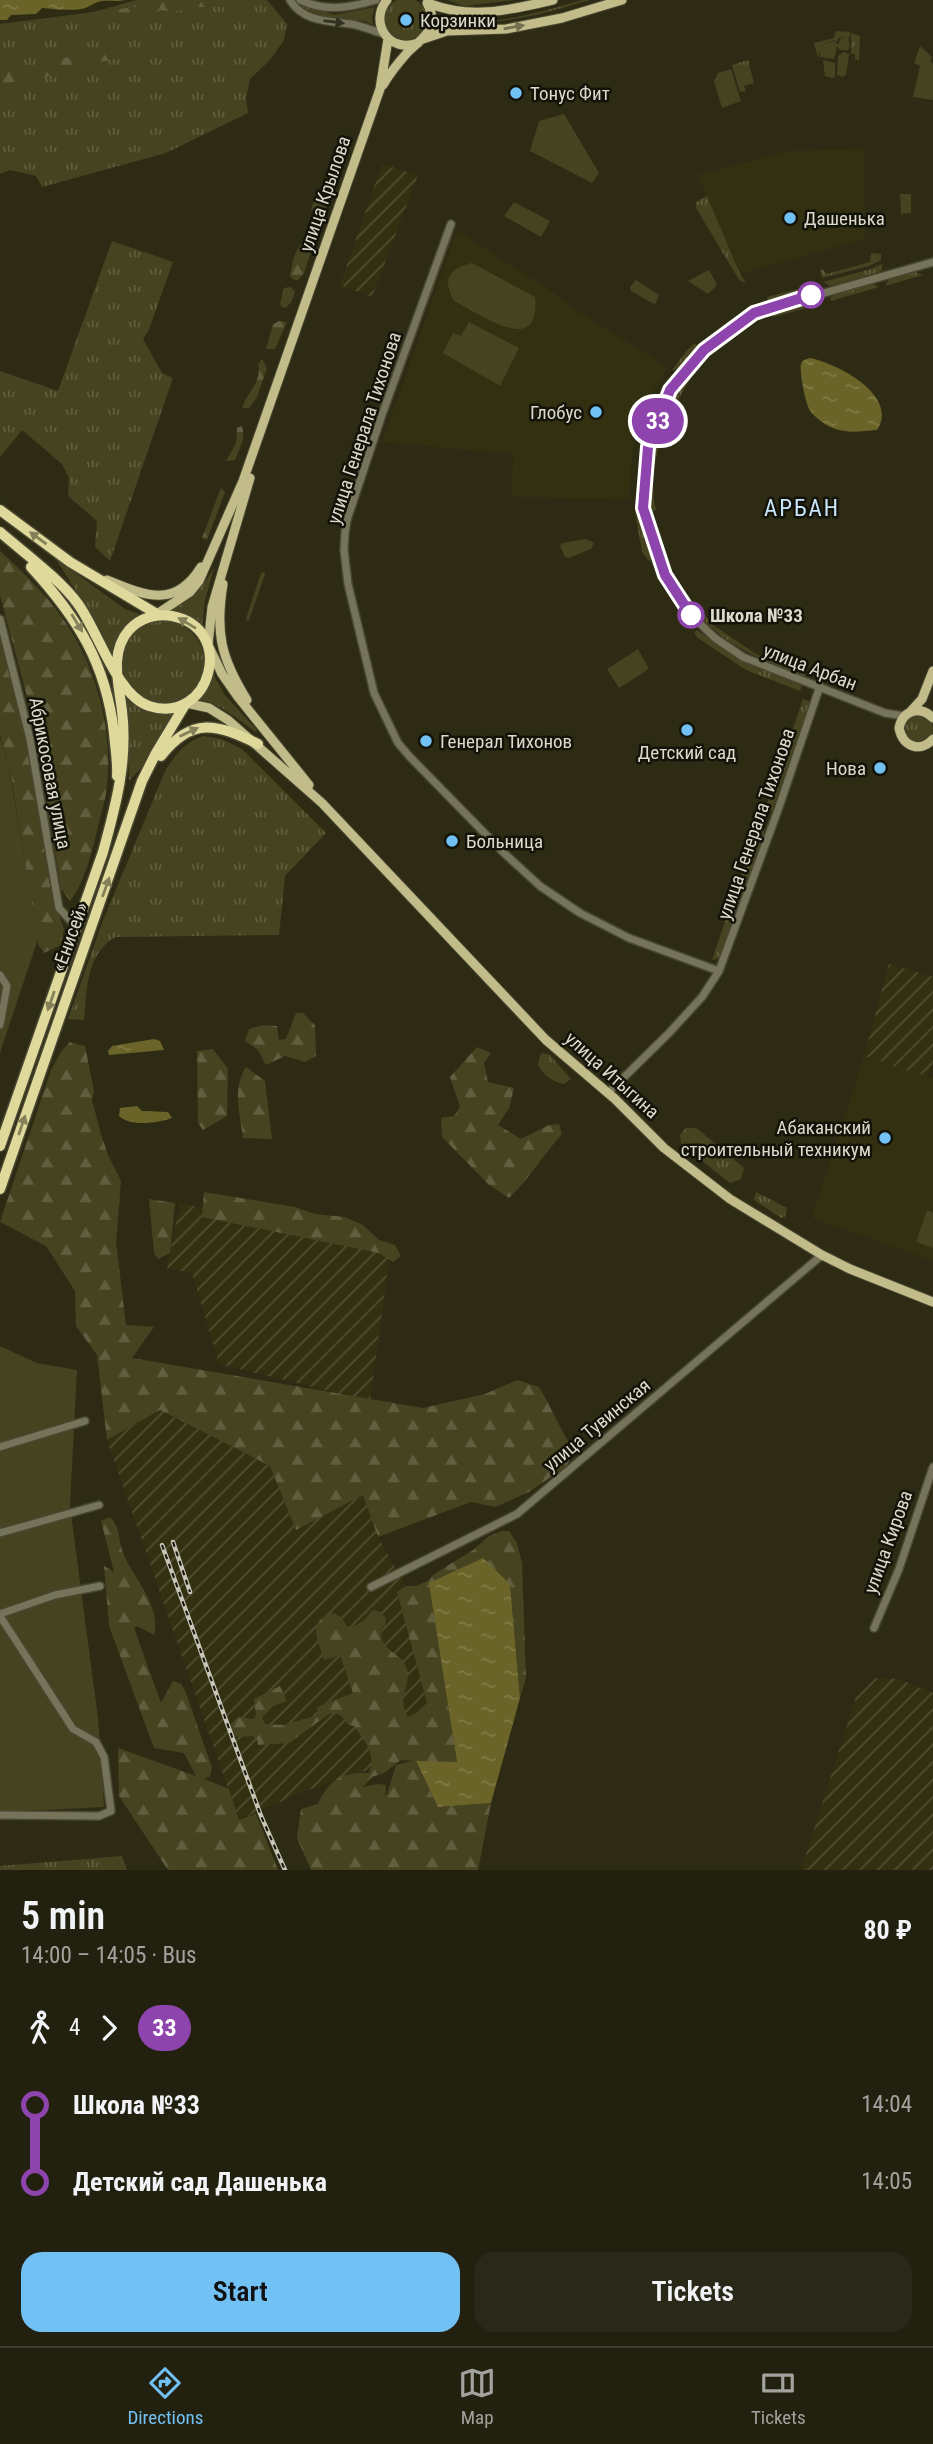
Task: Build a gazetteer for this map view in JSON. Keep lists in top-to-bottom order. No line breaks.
{"streets":{"highway":["«Енисей»"],"main road":["улица Крылова","улица Итыгина"],"street":["улица Генерала Тихонова","улица Арбан","Абрикосовая улица","улица Тувинская","улица Кирова"]},"crossings":[["улица Генерала Тихонова","улица Арбан"],["улица Генерала Тихонова","улица Итыгина"],["Абрикосовая улица","«Енисей»"],["«Енисей»","улица Итыгина"],["улица Итыгина","улица Тувинская"]],"districts":["АРБАН"],"places":["Корзинки","Тонус Фит","Дашенька","Глобус","Школа №33","Детский сад","Генерал Тихонов","Нова","Больница","Абаканский строительный техникум"],"lines":["bus line 33"],"page":{"on_map":"33","heading":["5 min","14:00 – 14:05 · Bus","80 ₽"],"legs":["4","33"],"list":[{"name":"Школа №33","value":"14:04"},{"name":"Детский сад Дашенька","value":"14:05"}],"buttons":["Start","Tickets"],"tabs":["Directions","Map","Tickets"]}}
